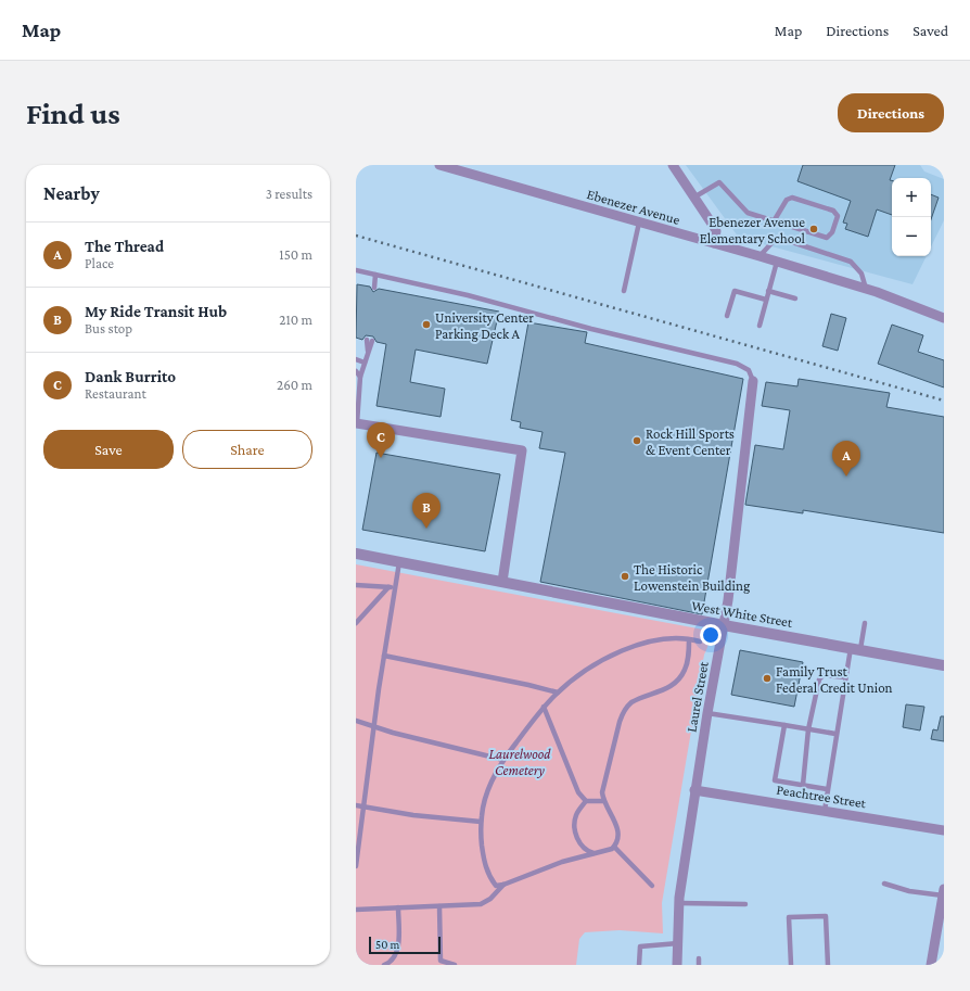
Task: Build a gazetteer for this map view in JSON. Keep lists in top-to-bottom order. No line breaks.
{"streets":{"street":["Ebenezer Avenue","West White Street","Laurel Street","Peachtree Street"]},"crossings":[["West White Street","Laurel Street"],["Laurel Street","Peachtree Street"]],"parks":["Laurelwood Cemetery"],"places":["Ebenezer Avenue Elementary School","University Center Parking Deck A","Rock Hill Sports & Event Center","The Historic Lowenstein Building","Family Trust Federal Credit Union"],"scale_bar":"50 m","page":{"header":"Map","nav":["Map","Directions","Saved"],"buttons":["Directions",["Save","Share"]],"title":"Find us","heading":["Nearby","3 results"],"map_buttons":["+","−"],"list":[{"mark":"A","name":"The Thread","note":"Place","value":"150 m"},{"mark":"B","name":"My Ride Transit Hub","note":"Bus stop","value":"210 m"},{"mark":"C","name":"Dank Burrito","note":"Restaurant","value":"260 m"}],"pins":["C","A","B"],"scale":"50 m"}}
